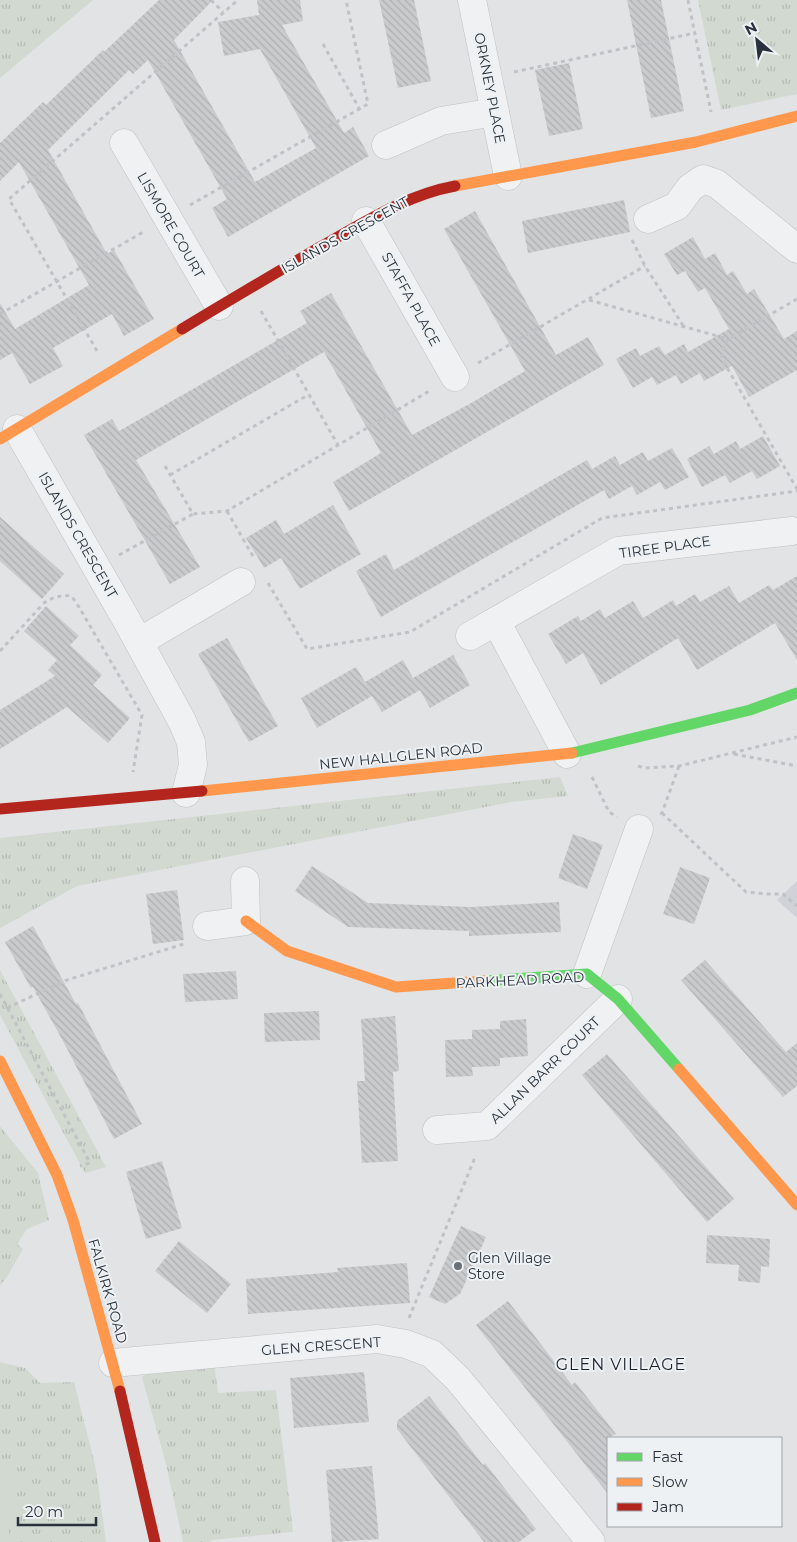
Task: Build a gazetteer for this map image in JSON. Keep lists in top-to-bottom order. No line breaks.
{"streets":{"street":["ORKNEY PLACE","LISMORE COURT","ISLANDS CRESCENT","STAFFA PLACE","TIREE PLACE","NEW HALLGLEN ROAD","PARKHEAD ROAD","ALLAN BARR COURT","FALKIRK ROAD","GLEN CRESCENT"]},"crossings":[["ORKNEY PLACE","ISLANDS CRESCENT"],["LISMORE COURT","ISLANDS CRESCENT"],["ISLANDS CRESCENT","STAFFA PLACE"],["ISLANDS CRESCENT","NEW HALLGLEN ROAD"],["PARKHEAD ROAD","ALLAN BARR COURT"],["FALKIRK ROAD","GLEN CRESCENT"]],"districts":["GLEN VILLAGE"],"places":["Glen Village Store"],"legend":["Fast","Slow","Jam"],"scale_bar":"20 m","north":"top left"}
